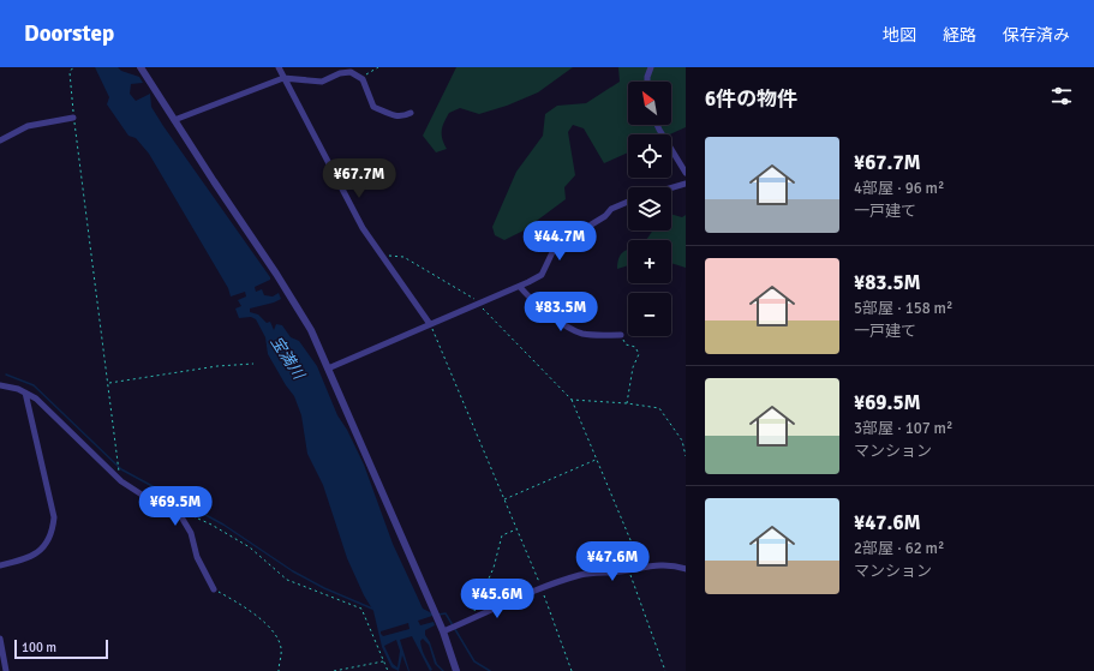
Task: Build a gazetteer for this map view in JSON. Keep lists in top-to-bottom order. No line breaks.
{"water":["宝満川"],"scale_bar":"100 m","north":"top left","page":{"header":"Doorstep","nav":["地図","経路","保存済み"],"heading":"6件の物件","map_buttons":["+","−"],"list":[{"name":"¥67.7M","note":"4部屋 · 96 m² · 一戸建て"},{"name":"¥83.5M","note":"5部屋 · 158 m² · 一戸建て"},{"name":"¥69.5M","note":"3部屋 · 107 m² · マンション"},{"name":"¥47.6M","note":"2部屋 · 62 m² · マンション"}],"price":["¥67.7M","¥44.7M","¥83.5M","¥69.5M","¥47.6M","¥45.6M"],"scale":"100 m"}}
